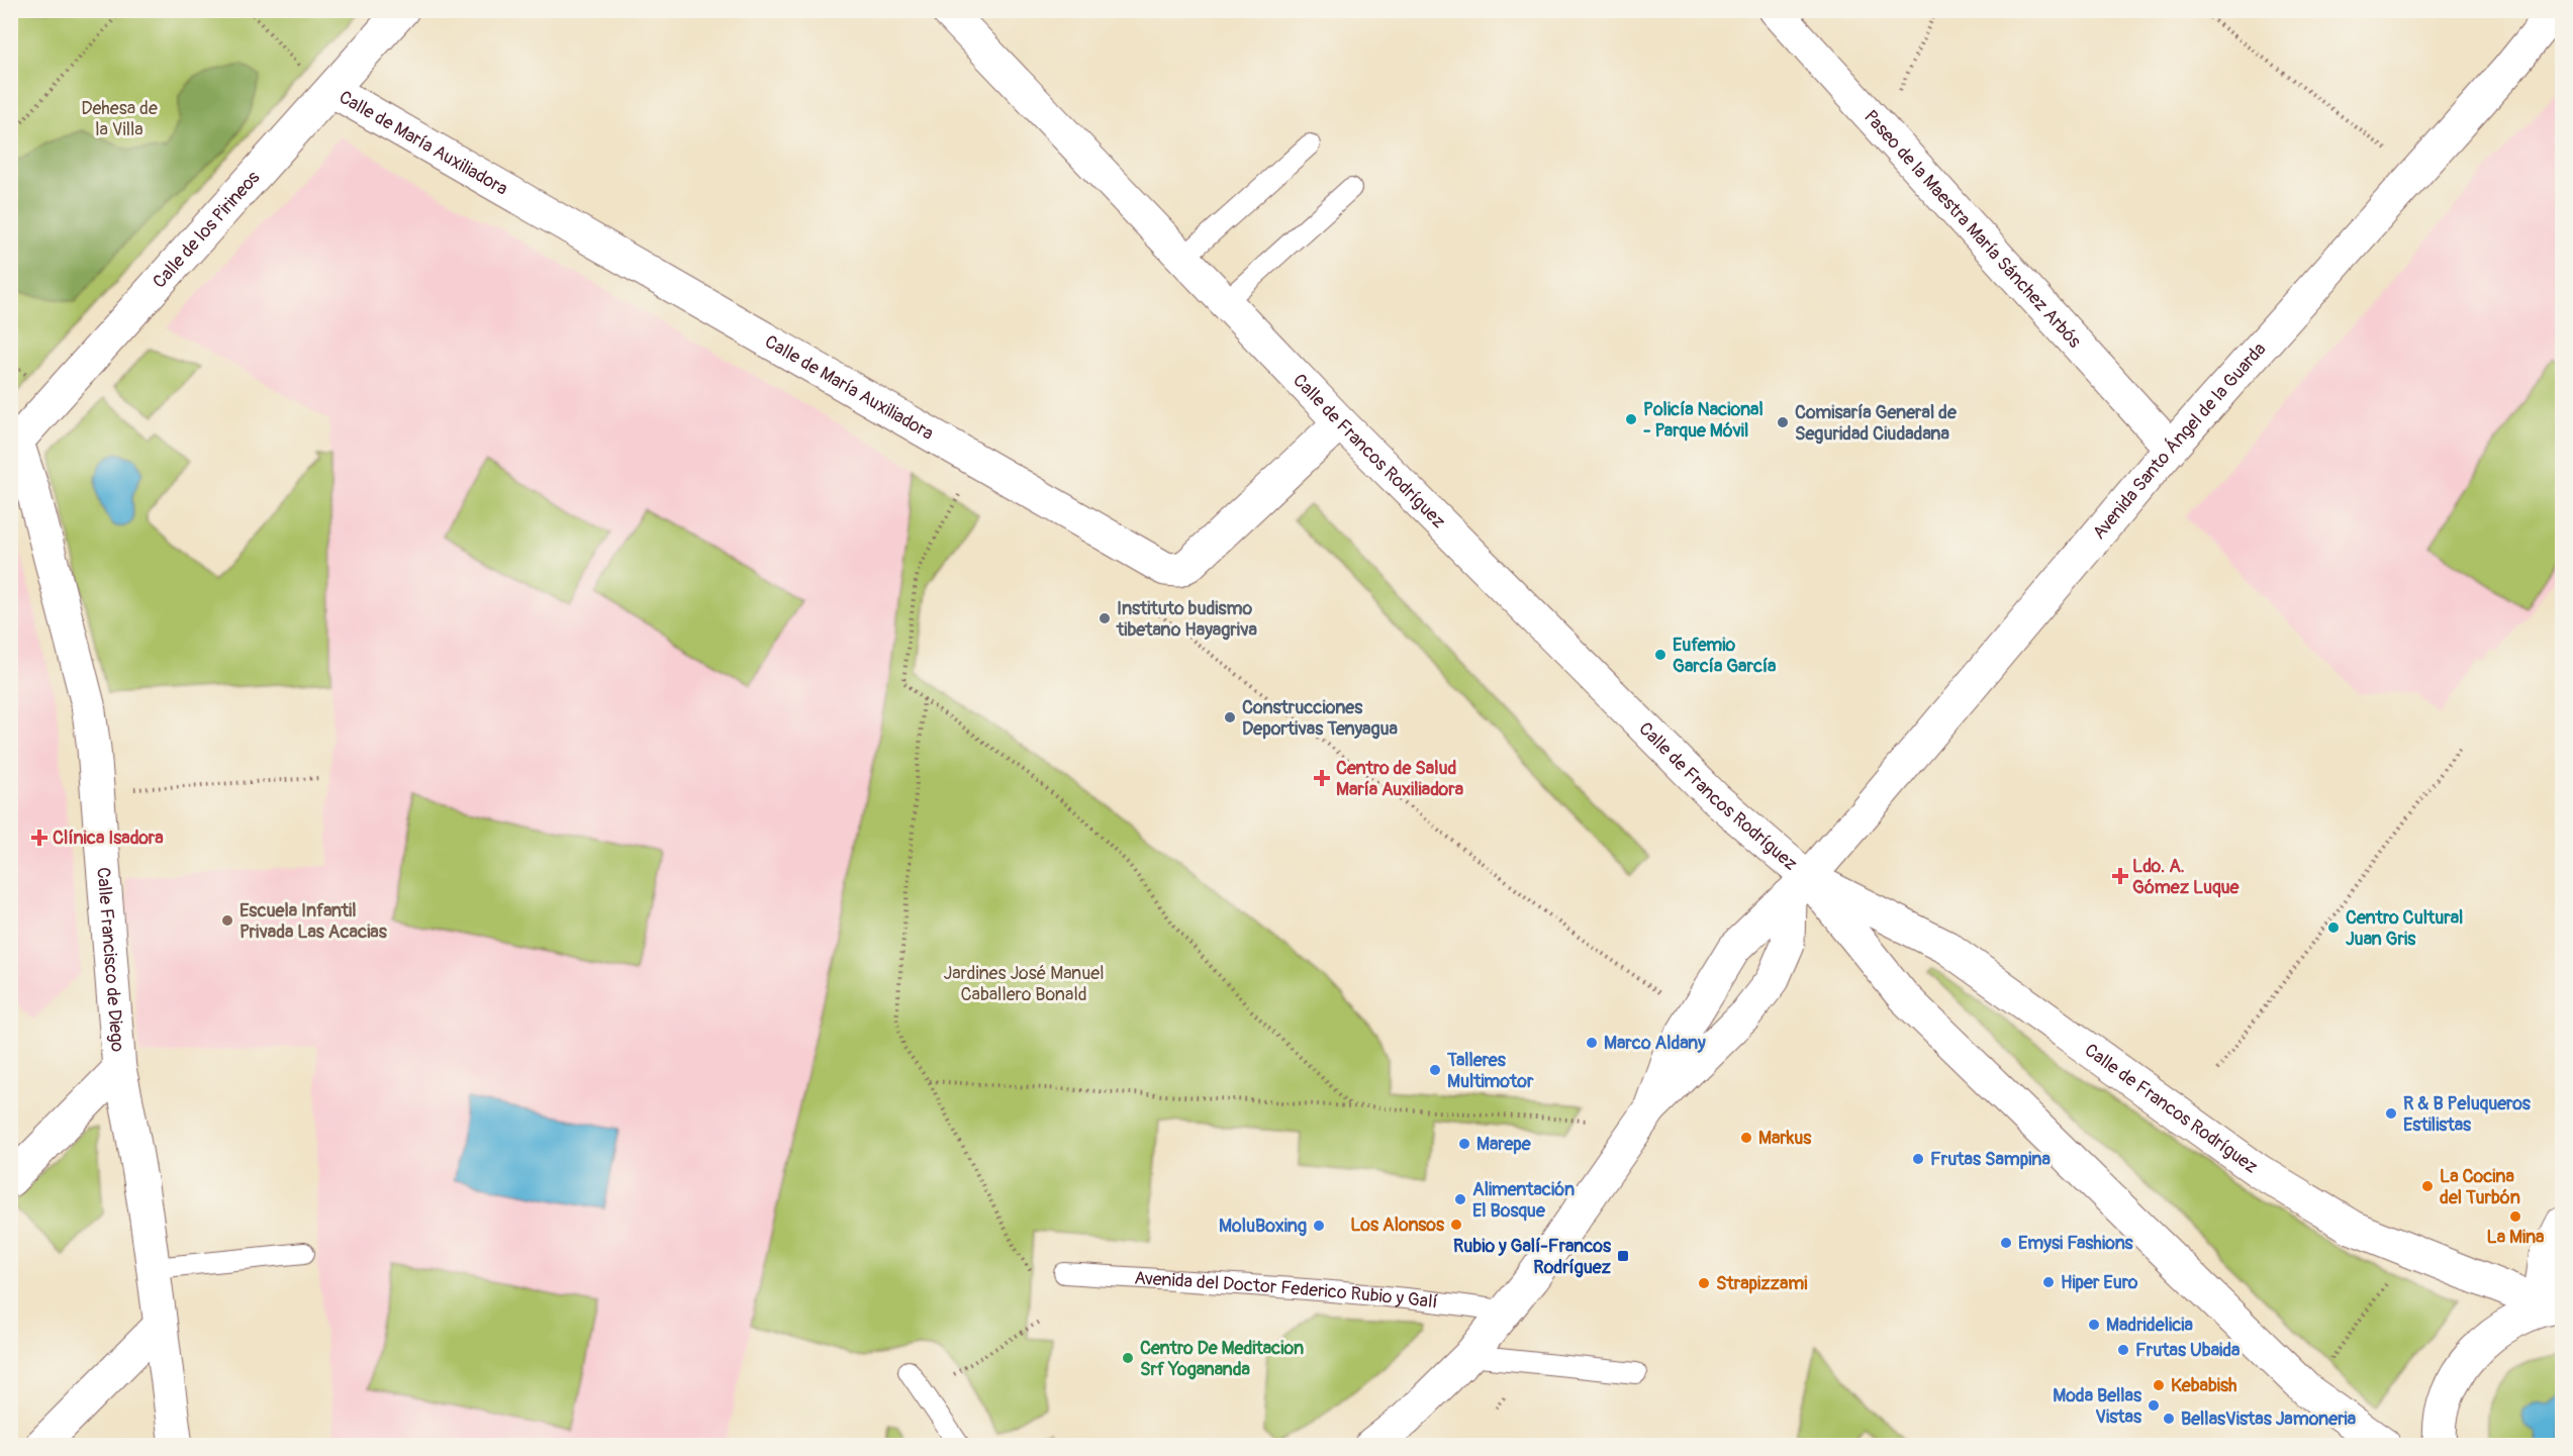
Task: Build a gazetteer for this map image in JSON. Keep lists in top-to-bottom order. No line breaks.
{"streets":{"street":["Calle de María Auxiliadora","Calle de los Pirineos","Paseo de la Maestra María Sánchez Arbós","Avenida Santo Ángel de la Guarda","Calle de Francos Rodríguez","Calle Francisco de Diego"],"lane":["Avenida del Doctor Federico Rubio y Galí"]},"crossings":[["Calle de María Auxiliadora","Calle de los Pirineos"],["Calle de María Auxiliadora","Calle de Francos Rodríguez"],["Calle de los Pirineos","Calle Francisco de Diego"],["Paseo de la Maestra María Sánchez Arbós","Avenida Santo Ángel de la Guarda"],["Avenida Santo Ángel de la Guarda","Calle de Francos Rodríguez"]],"parks":["Dehesa de la Villa","Jardines José Manuel Caballero Bonald"],"places":{"other":["Policía Nacional - Parque Móvil","Comisaría General de Seguridad Ciudadana","Instituto budismo tibetano Hayagriva","Eufemio García García","Construcciones Deportivas Tenyagua","Escuela Infantil Privada Las Acacias","Centro Cultural Juan Gris","Marco Aldany","Talleres Multimotor","R & B Peluqueros Estilistas","Markus","Marepe","Frutas Sampina","La Cocina del Turbón","Alimentación El Bosque","La Mina","Los Alonsos","MoluBoxing","Emysi Fashions","Hiper Euro","Strapizzami","Madridelicia","Frutas Ubaida","Centro De Meditacion Srf Yogananda","Kebabish","Moda Bellas Vistas","BellasVistas Jamoneria"],"health":["Centro de Salud María Auxiliadora","Clínica Isadora","Ldo. A. Gómez Luque"],"transit":["Rubio y Galí-Francos Rodríguez"]}}
